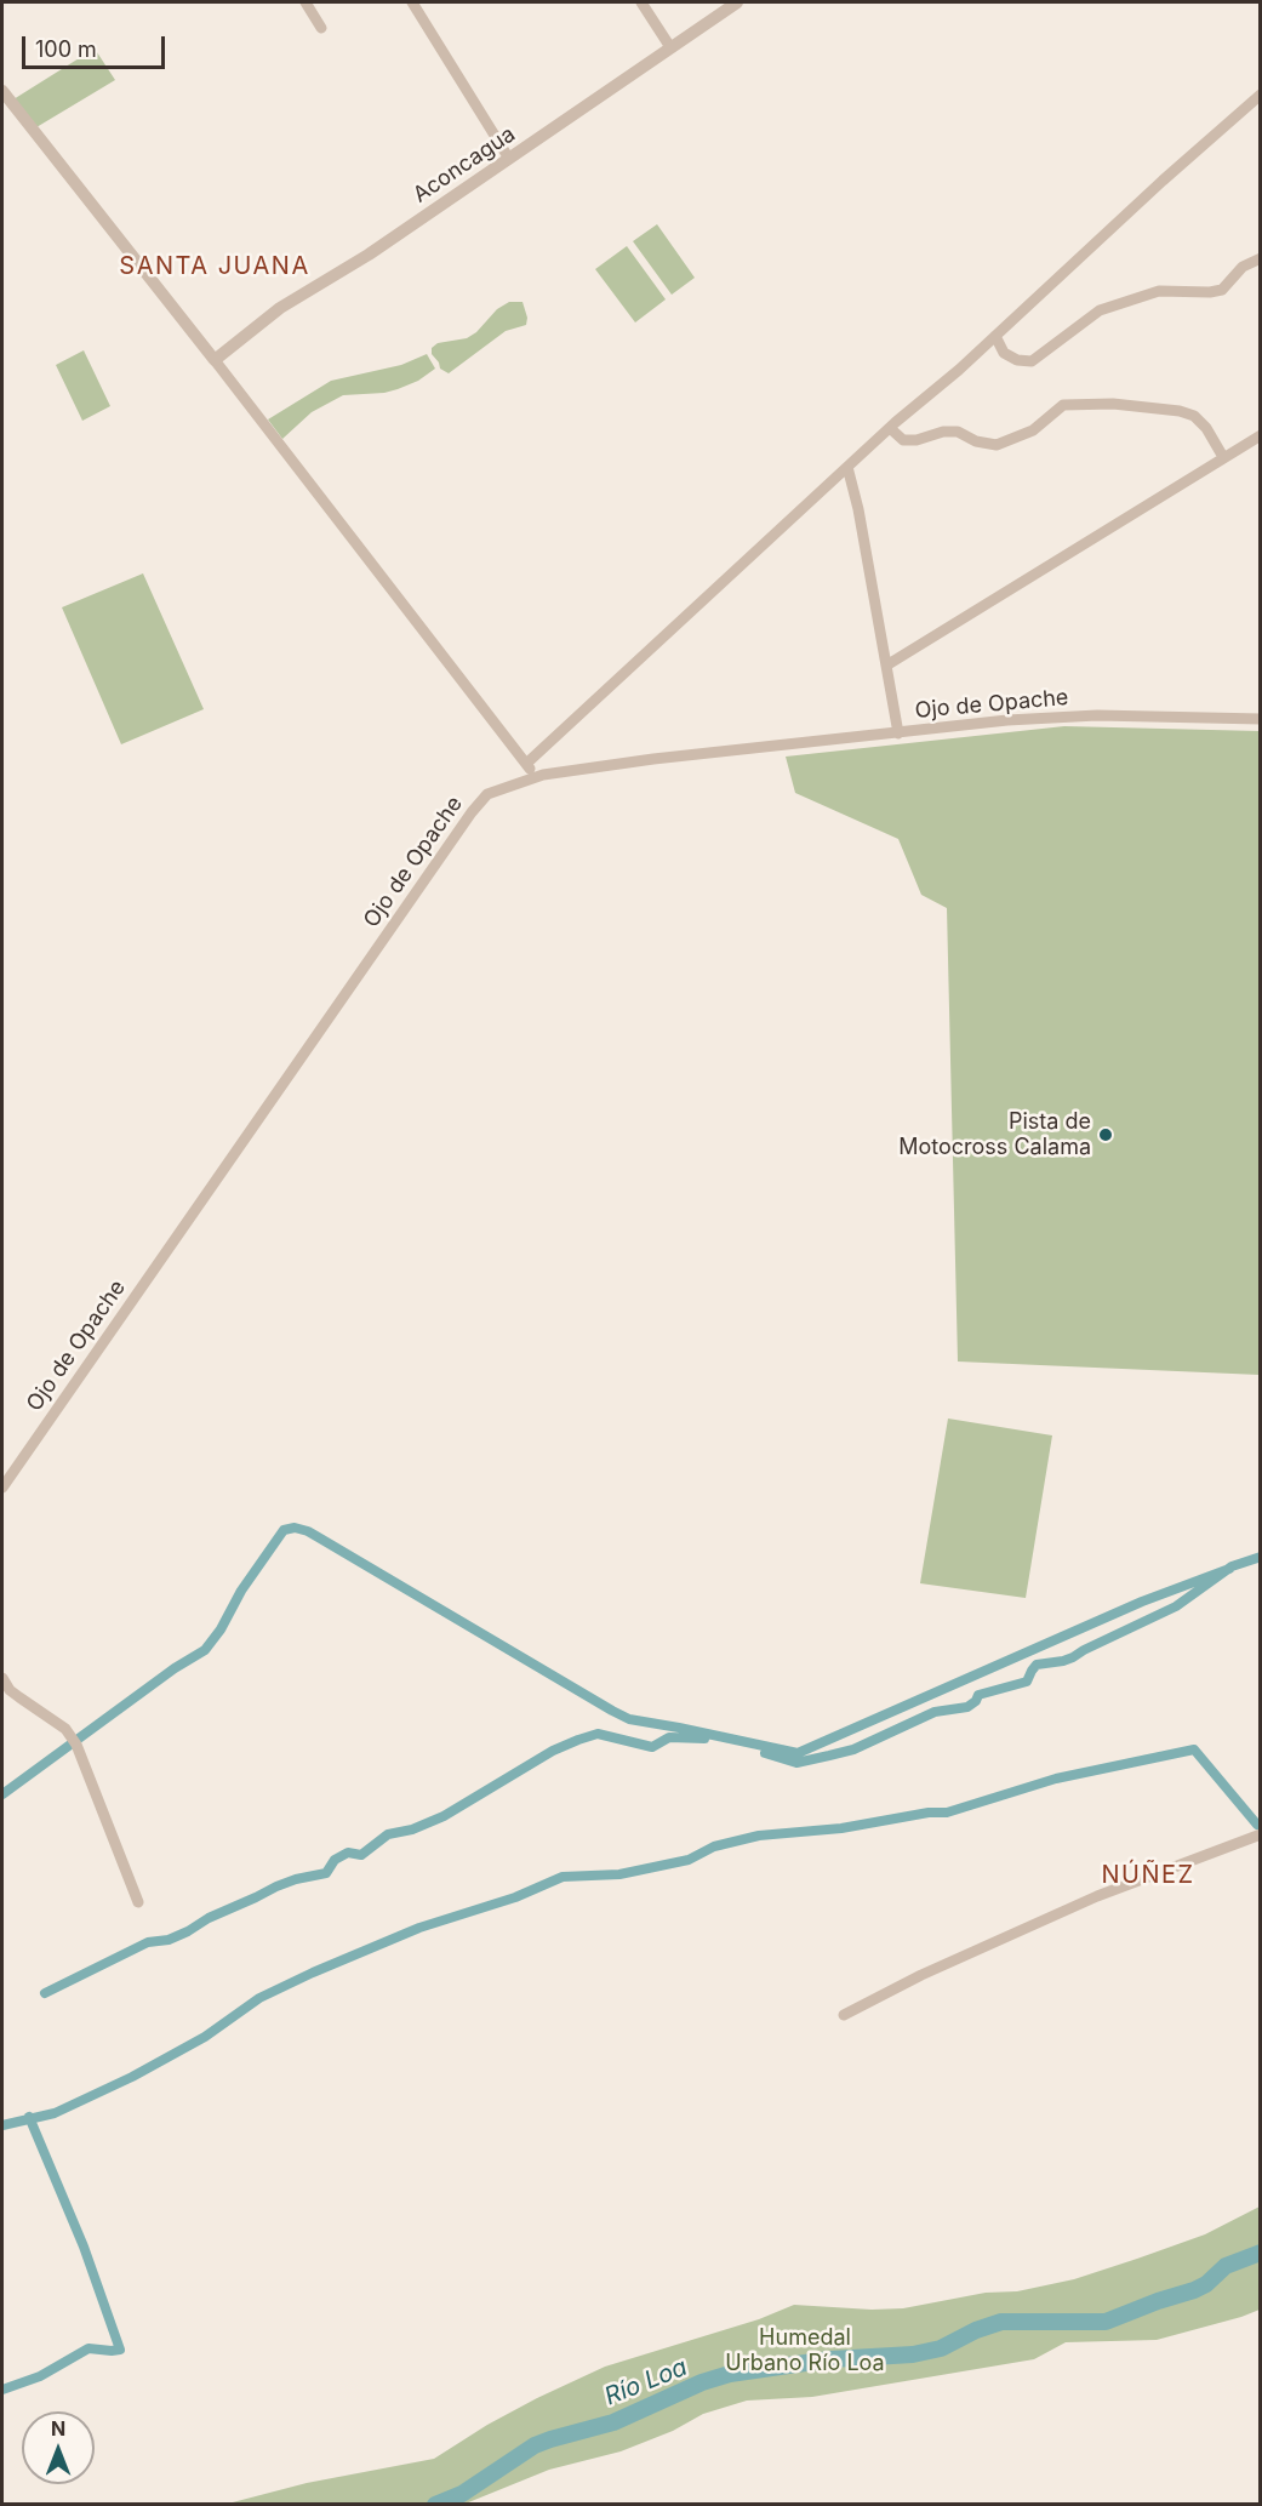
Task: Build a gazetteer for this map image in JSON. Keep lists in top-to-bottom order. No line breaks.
{"streets":{"street":["Aconcagua","Ojo de Opache"]},"districts":["SANTA JUANA","NÚÑEZ"],"water":["Río Loa"],"parks":["Humedal Urbano Río Loa"],"places":["Pista de Motocross Calama"],"scale_bar":"100 m","north":"top"}
